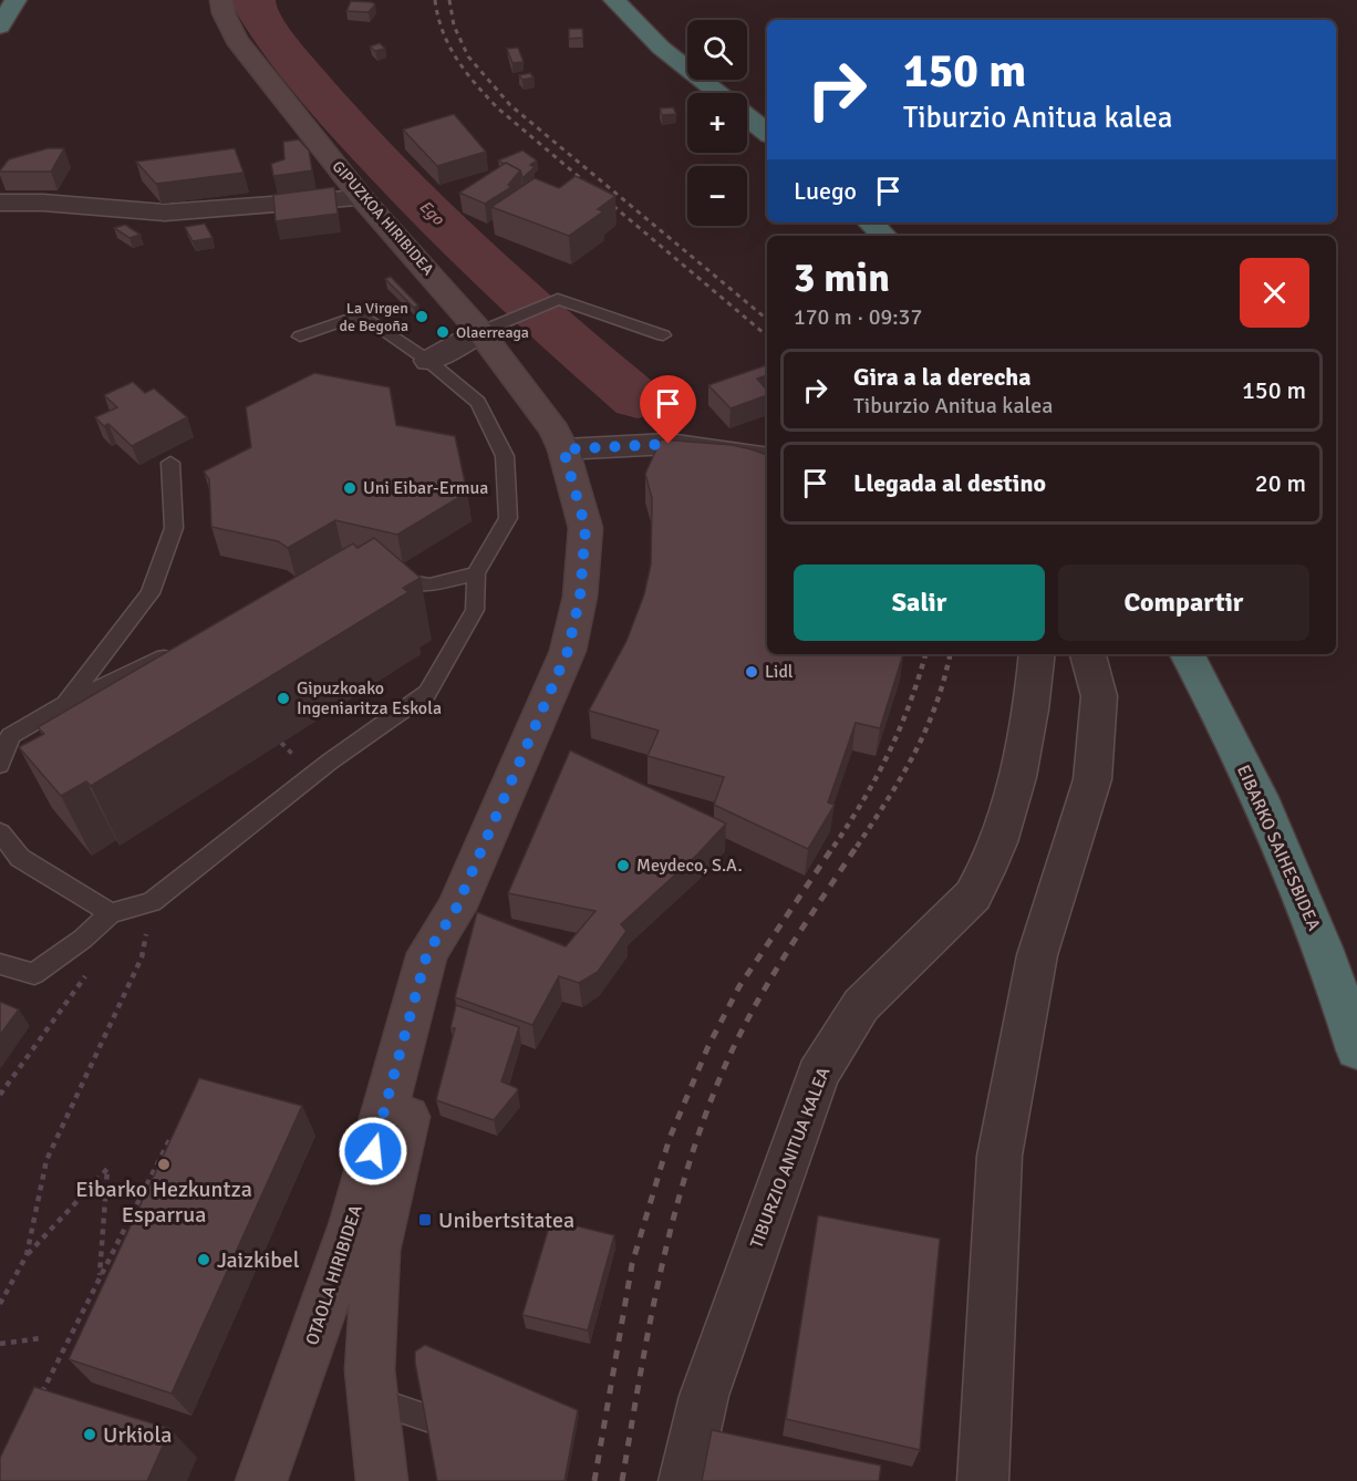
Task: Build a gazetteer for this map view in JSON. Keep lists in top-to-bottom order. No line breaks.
{"streets":{"highway":["EIBARKO SAIHESBIDEA"],"street":["GIPUZKOA HIRIBIDEA","TIBURZIO ANITUA KALEA","OTAOLA HIRIBIDEA"]},"crossings":[["GIPUZKOA HIRIBIDEA","OTAOLA HIRIBIDEA"]],"water":["Ego"],"places":{"other":["La Virgen de Begoña","Olaerreaga","Uni Eibar-Ermua","Lidl","Gipuzkoako Ingeniaritza Eskola","Meydeco, S.A.","Eibarko Hezkuntza Esparrua","Jaizkibel","Urkiola"],"transit":["Unibertsitatea"]},"page":{"map_buttons":["+","−"],"turn":["150 m","Tiburzio Anitua kalea"],"then":"Luego","heading":["3 min","170 m · 09:37"],"list":[{"name":"Gira a la derecha","note":"Tiburzio Anitua kalea","value":"150 m"},{"name":"Llegada al destino","value":"20 m"}],"buttons":["Salir","Compartir"]}}
